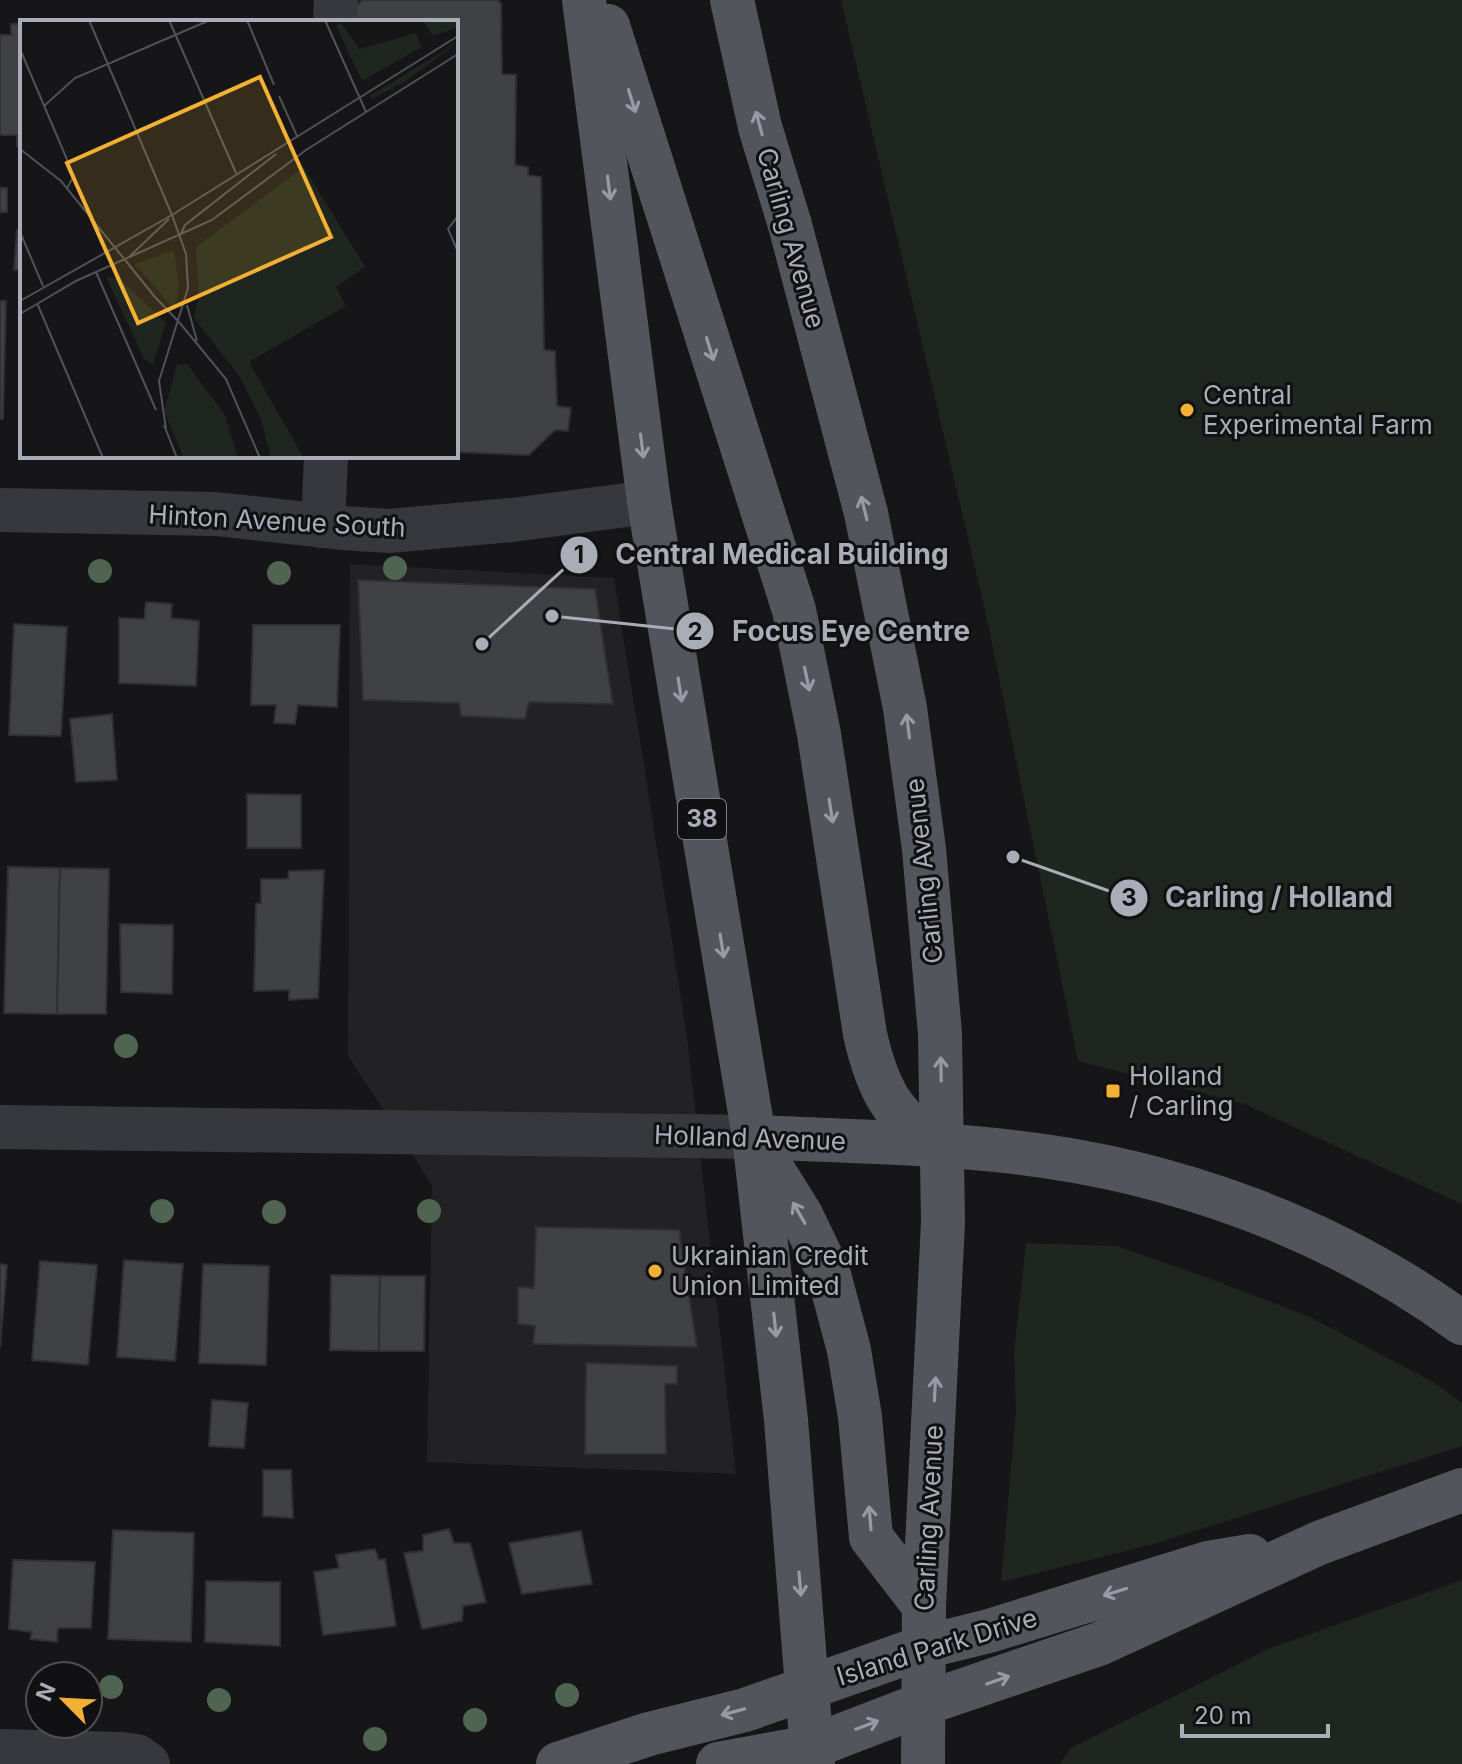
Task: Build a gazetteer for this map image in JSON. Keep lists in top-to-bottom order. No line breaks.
{"streets":{"main road":["Carling Avenue","38","Holland Avenue","Island Park Drive"],"street":["Hinton Avenue South"]},"crossings":[["Carling Avenue","Holland Avenue"],["Carling Avenue","Island Park Drive"],["Hinton Avenue South","38"],["38","Holland Avenue"],["38","Island Park Drive"]],"places":{"other":["Central Experimental Farm","Focus Eye Centre","Central Medical Building","Carling / Holland","Ukrainian Credit Union Limited"],"transit":["Holland / Carling"]},"scale_bar":"20 m","north":"top left"}
